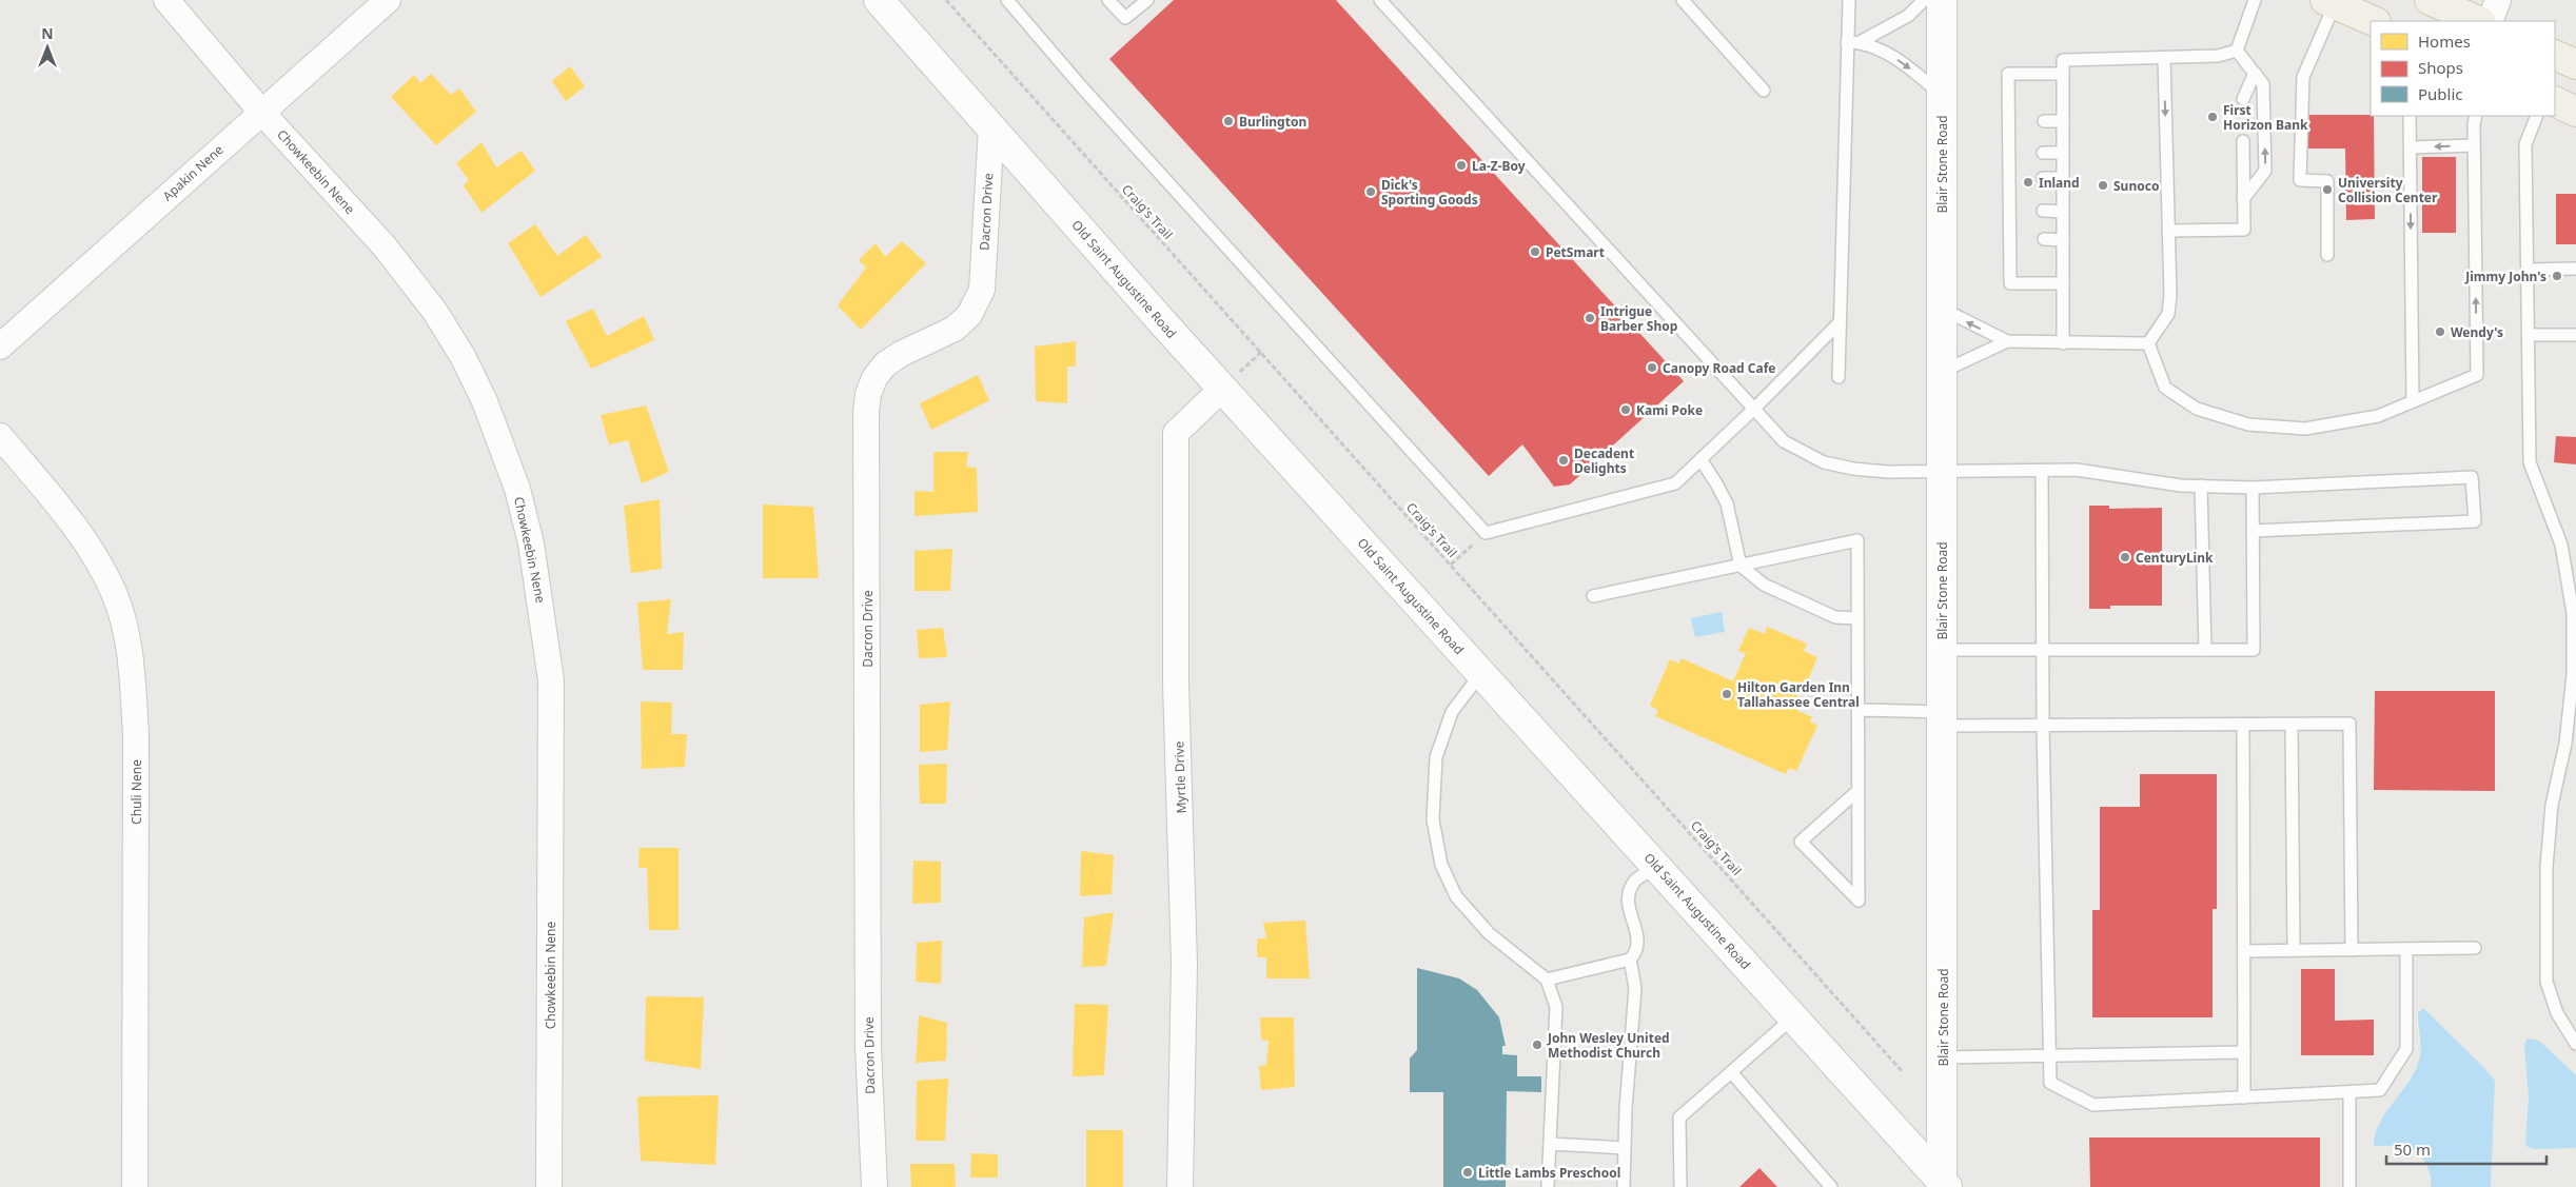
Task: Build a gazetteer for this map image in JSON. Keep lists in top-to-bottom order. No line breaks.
{"streets":{"street":["Blair Stone Road","Chowkeebin Nene","Apakin Nene","Dacron Drive","Old Saint Augustine Road","Myrtle Drive","Chuli Nene"],"path":["Craig's Trail"]},"crossings":[["Blair Stone Road","Old Saint Augustine Road"],["Chowkeebin Nene","Apakin Nene"],["Dacron Drive","Old Saint Augustine Road"],["Old Saint Augustine Road","Myrtle Drive"]],"places":["First Horizon Bank","Burlington","La-Z-Boy","Inland","Sunoco","University Collision Center","Dick's Sporting Goods","PetSmart","Jimmy John's","Intrigue Barber Shop","Wendy's","Canopy Road Cafe","Kami Poke","Decadent Delights","CenturyLink","Hilton Garden Inn Tallahassee Central","John Wesley United Methodist Church","Little Lambs Preschool"],"legend":["Homes","Shops","Public"],"scale_bar":"50 m","north":"top"}
